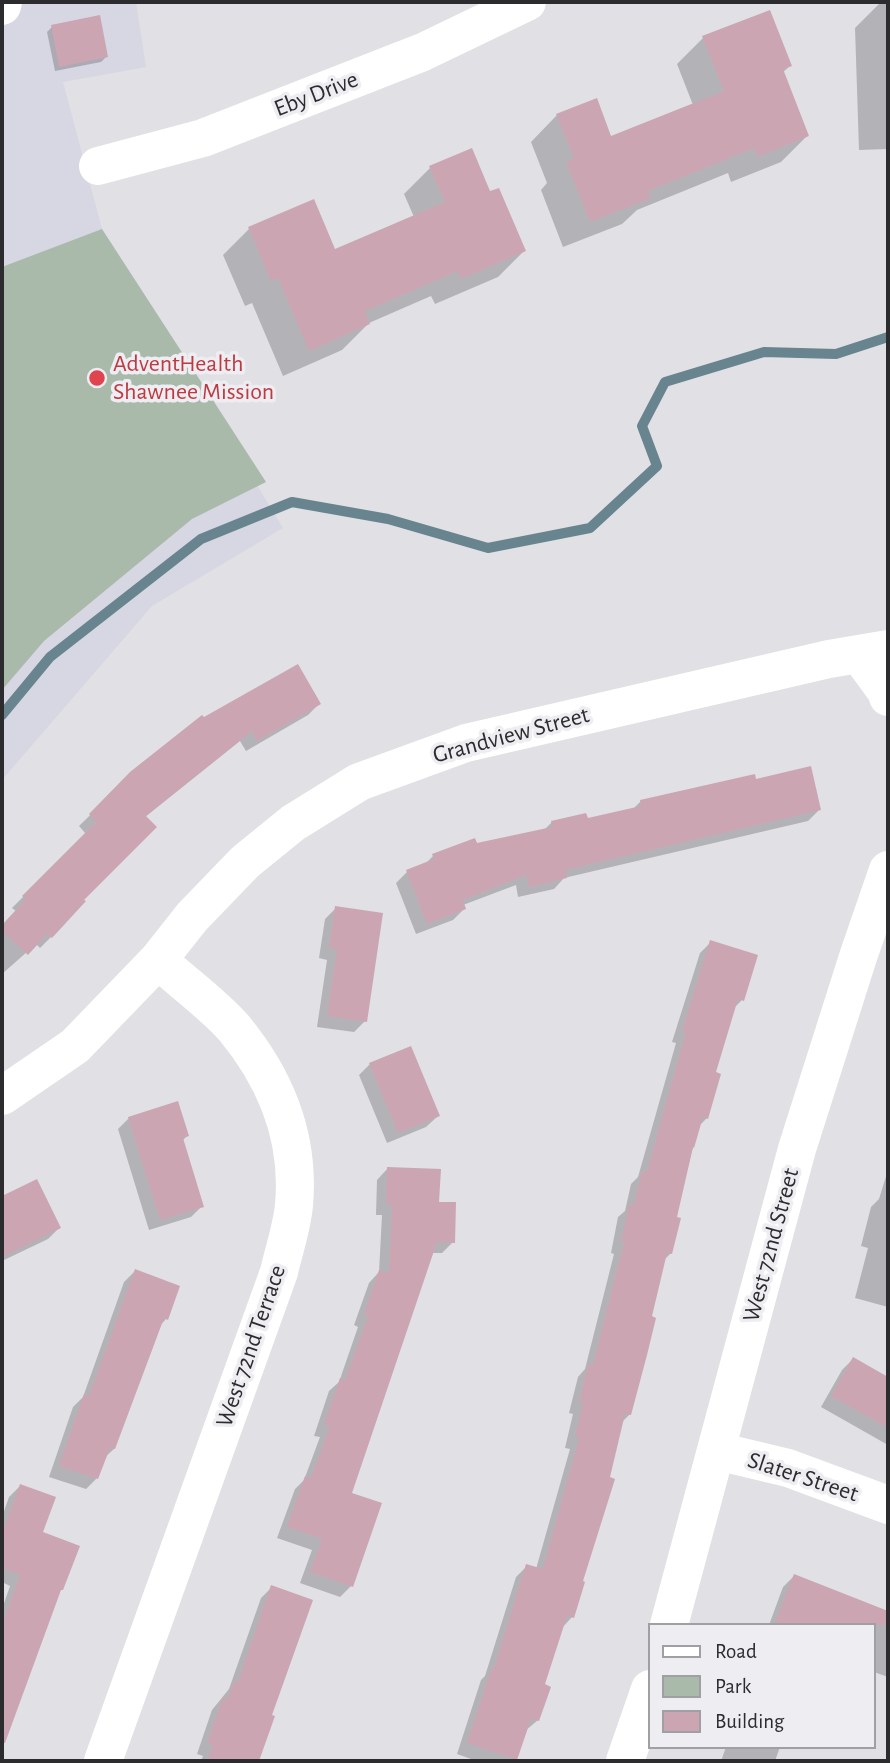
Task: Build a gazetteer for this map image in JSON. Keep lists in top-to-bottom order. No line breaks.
{"streets":{"street":["Eby Drive","Grandview Street","West 72nd Street","West 72nd Terrace","Slater Street"]},"crossings":[["Grandview Street","West 72nd Terrace"],["West 72nd Street","Slater Street"]],"places":["AdventHealth Shawnee Mission"],"legend":["Road","Park","Building"]}
